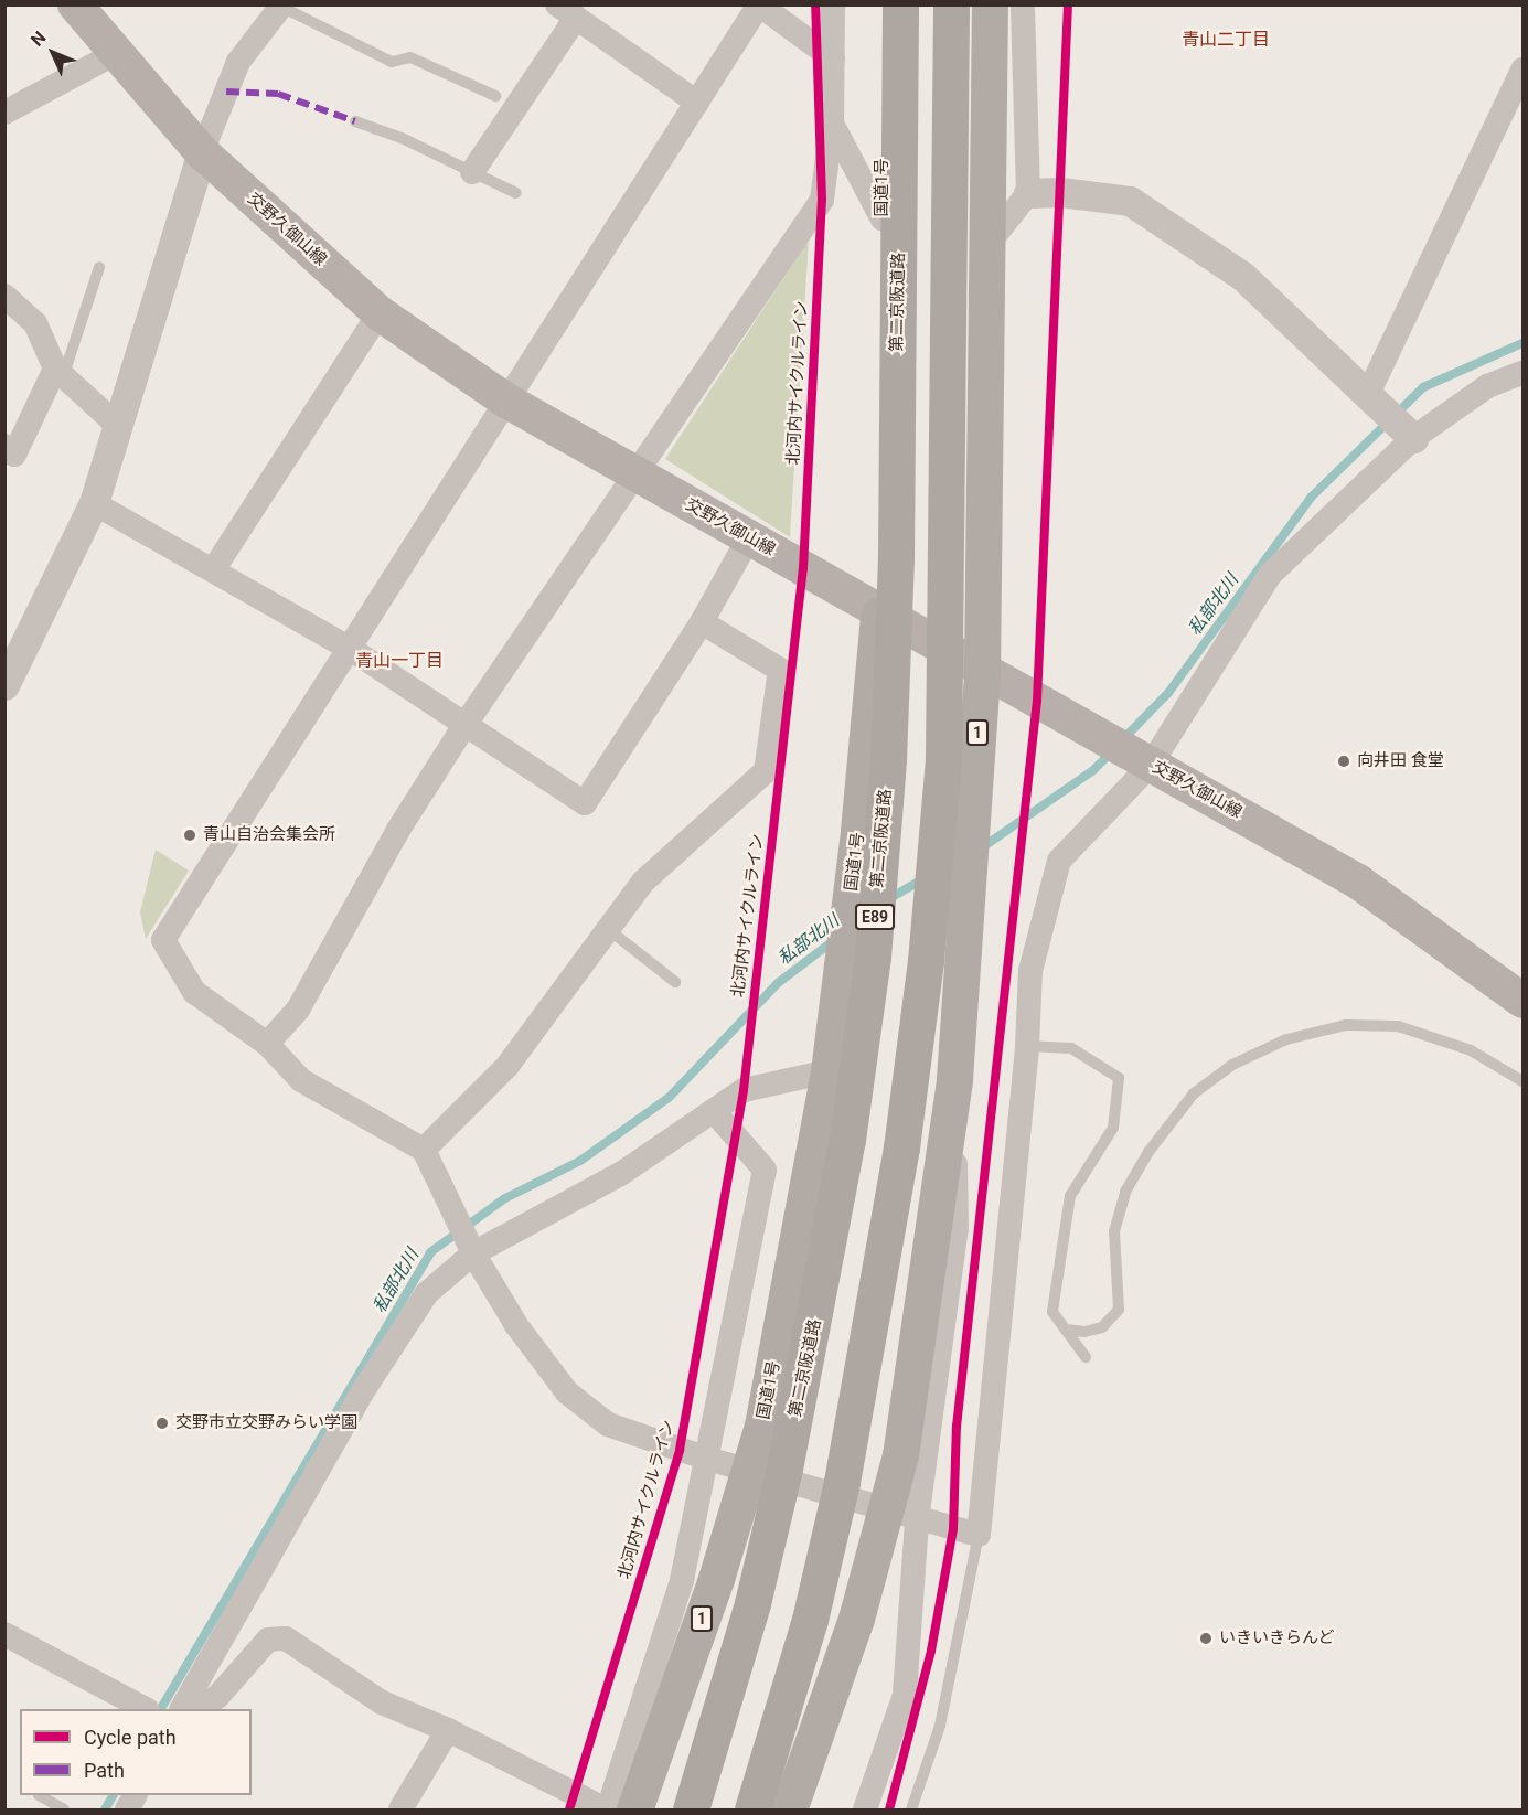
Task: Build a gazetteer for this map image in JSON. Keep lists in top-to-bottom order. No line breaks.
{"streets":{"highway":["国道1号","第二京阪道路","1","E89"],"main road":["交野久御山線"],"cycle path":["北河内サイクルライン"]},"crossings":[["国道1号","交野久御山線"],["交野久御山線","1"]],"districts":["青山二丁目","青山一丁目"],"water":["私部北川"],"places":["向井田 食堂","青山自治会集会所","交野市立交野みらい学園","いきいきらんど"],"legend":["Cycle path","Path"],"north":"top left"}
